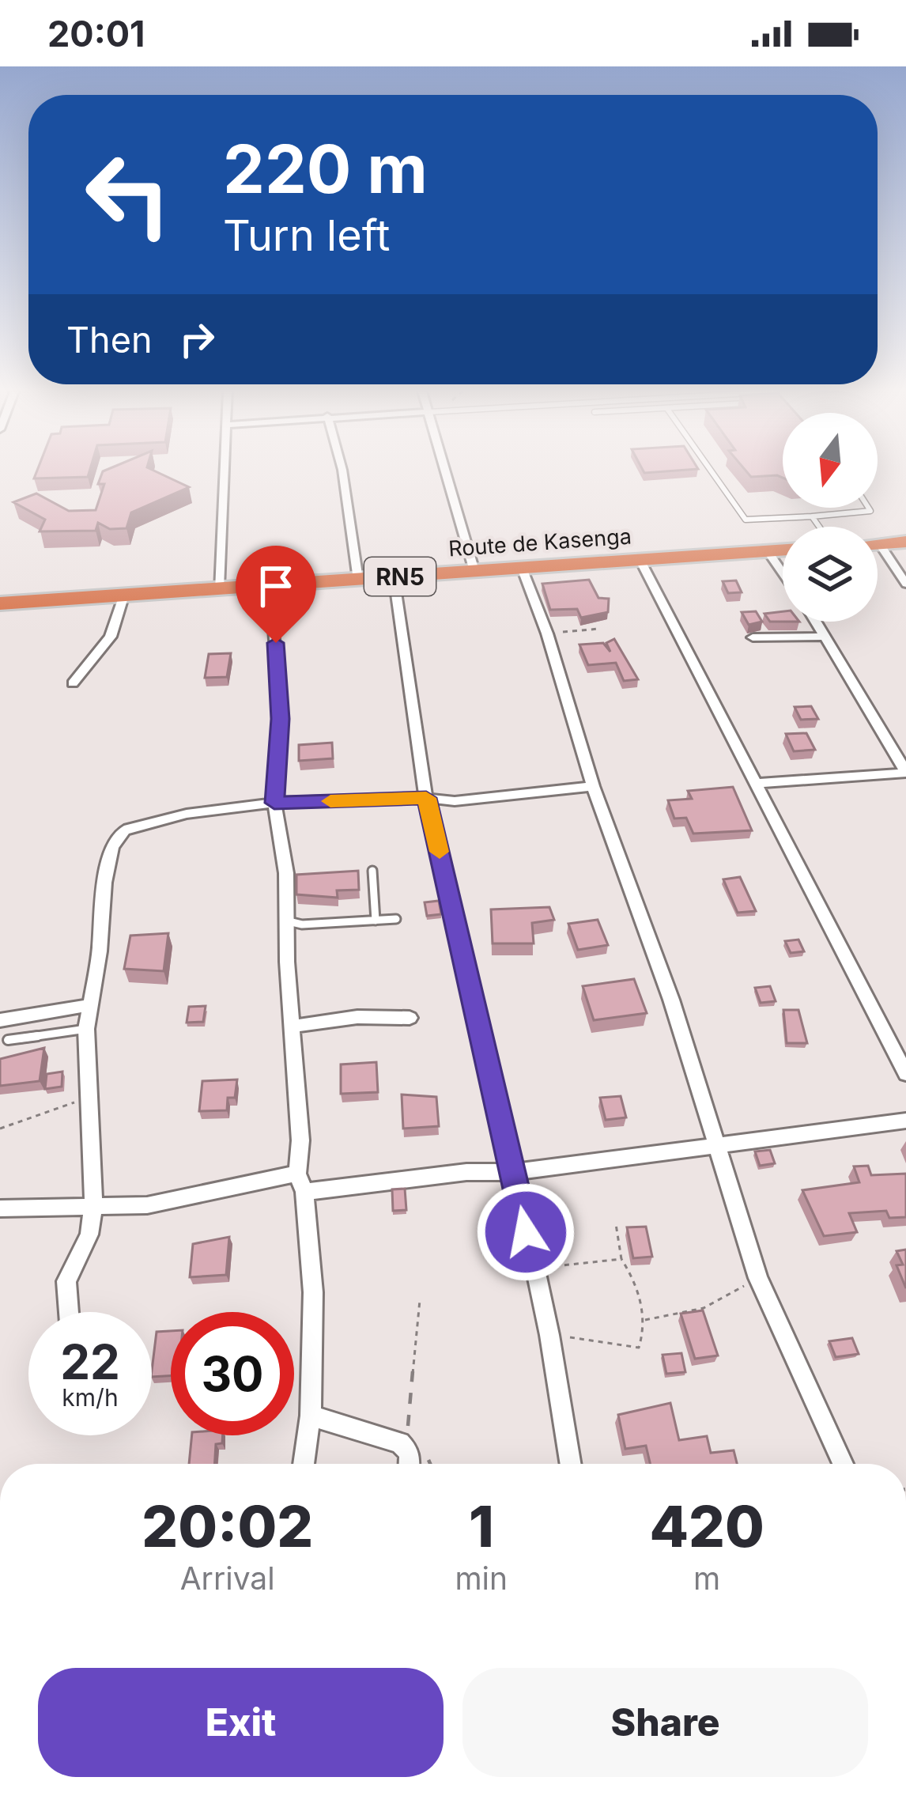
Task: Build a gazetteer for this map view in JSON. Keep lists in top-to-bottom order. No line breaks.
{"streets":{"highway":["Route de Kasenga","RN5"]},"north":"bottom","page":{"status":"20:01","turn":["220 m","Turn left"],"then":"Then","speed":"22 km/h","limit":"30","eta":["20:02","Arrival","1","min","420","m"],"buttons":["Exit","Share"]}}
